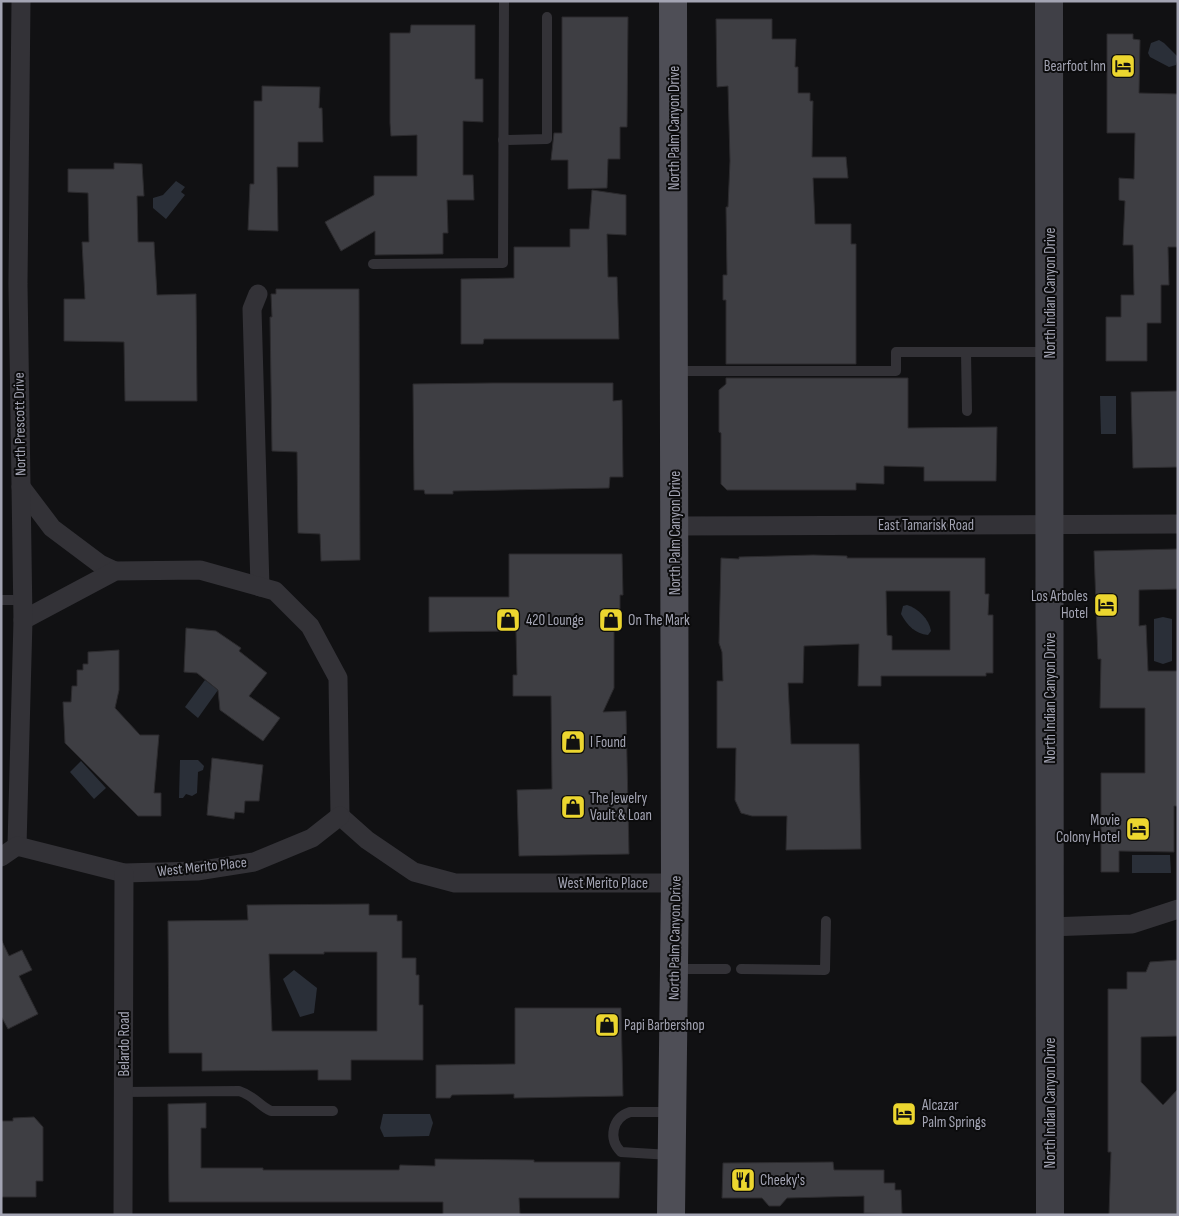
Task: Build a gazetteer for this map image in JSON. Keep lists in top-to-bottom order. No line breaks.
{"streets":{"main road":["North Palm Canyon Drive","North Indian Canyon Drive"],"street":["North Prescott Drive","East Tamarisk Road","West Merito Place","Belardo Road"]},"crossings":[["North Palm Canyon Drive","East Tamarisk Road"],["North Palm Canyon Drive","West Merito Place"],["North Indian Canyon Drive","East Tamarisk Road"],["North Prescott Drive","West Merito Place"],["West Merito Place","Belardo Road"]],"places":{"hotel":["Bearfoot Inn","Los Arboles Hotel","Movie Colony Hotel","Alcazar Palm Springs"],"shop":["420 Lounge","On The Mark","I Found","The Jewelry Vault & Loan","Papi Barbershop"],"restaurant":["Cheeky's"]}}
